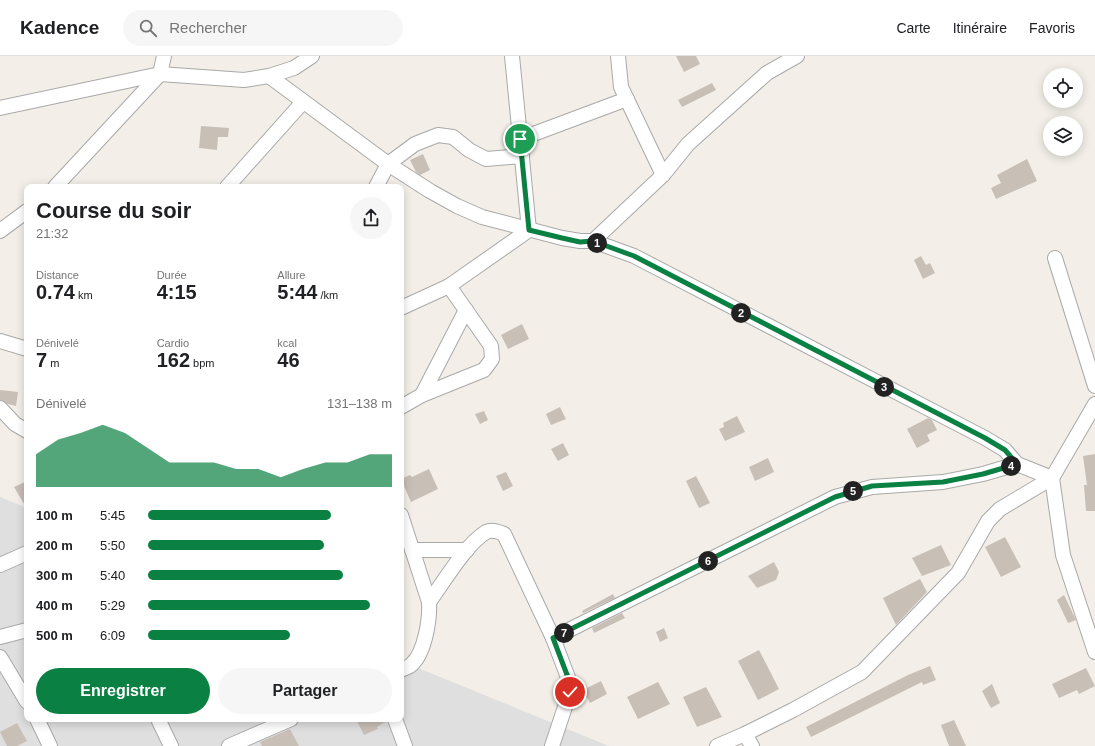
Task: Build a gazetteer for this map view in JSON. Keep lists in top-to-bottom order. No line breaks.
{"page":{"header":"Kadence","search":"Rechercher","nav":["Carte","Itinéraire","Favoris"],"heading":["Course du soir","21:32"],"pins":["1","2","3","4","5","6","7"],"stats":[["Distance","0.74 km"],["Durée","4:15"],["Allure","5:44 /km"],["Dénivelé","7 m"],["Cardio","162 bpm"],["kcal","46"]],"chart":["Dénivelé","131–138 m"],"list":[{"name":"100 m","note":"5:45"},{"name":"200 m","note":"5:50"},{"name":"300 m","note":"5:40"},{"name":"400 m","note":"5:29"},{"name":"500 m","note":"6:09"}],"buttons":["Enregistrer","Partager"]}}
